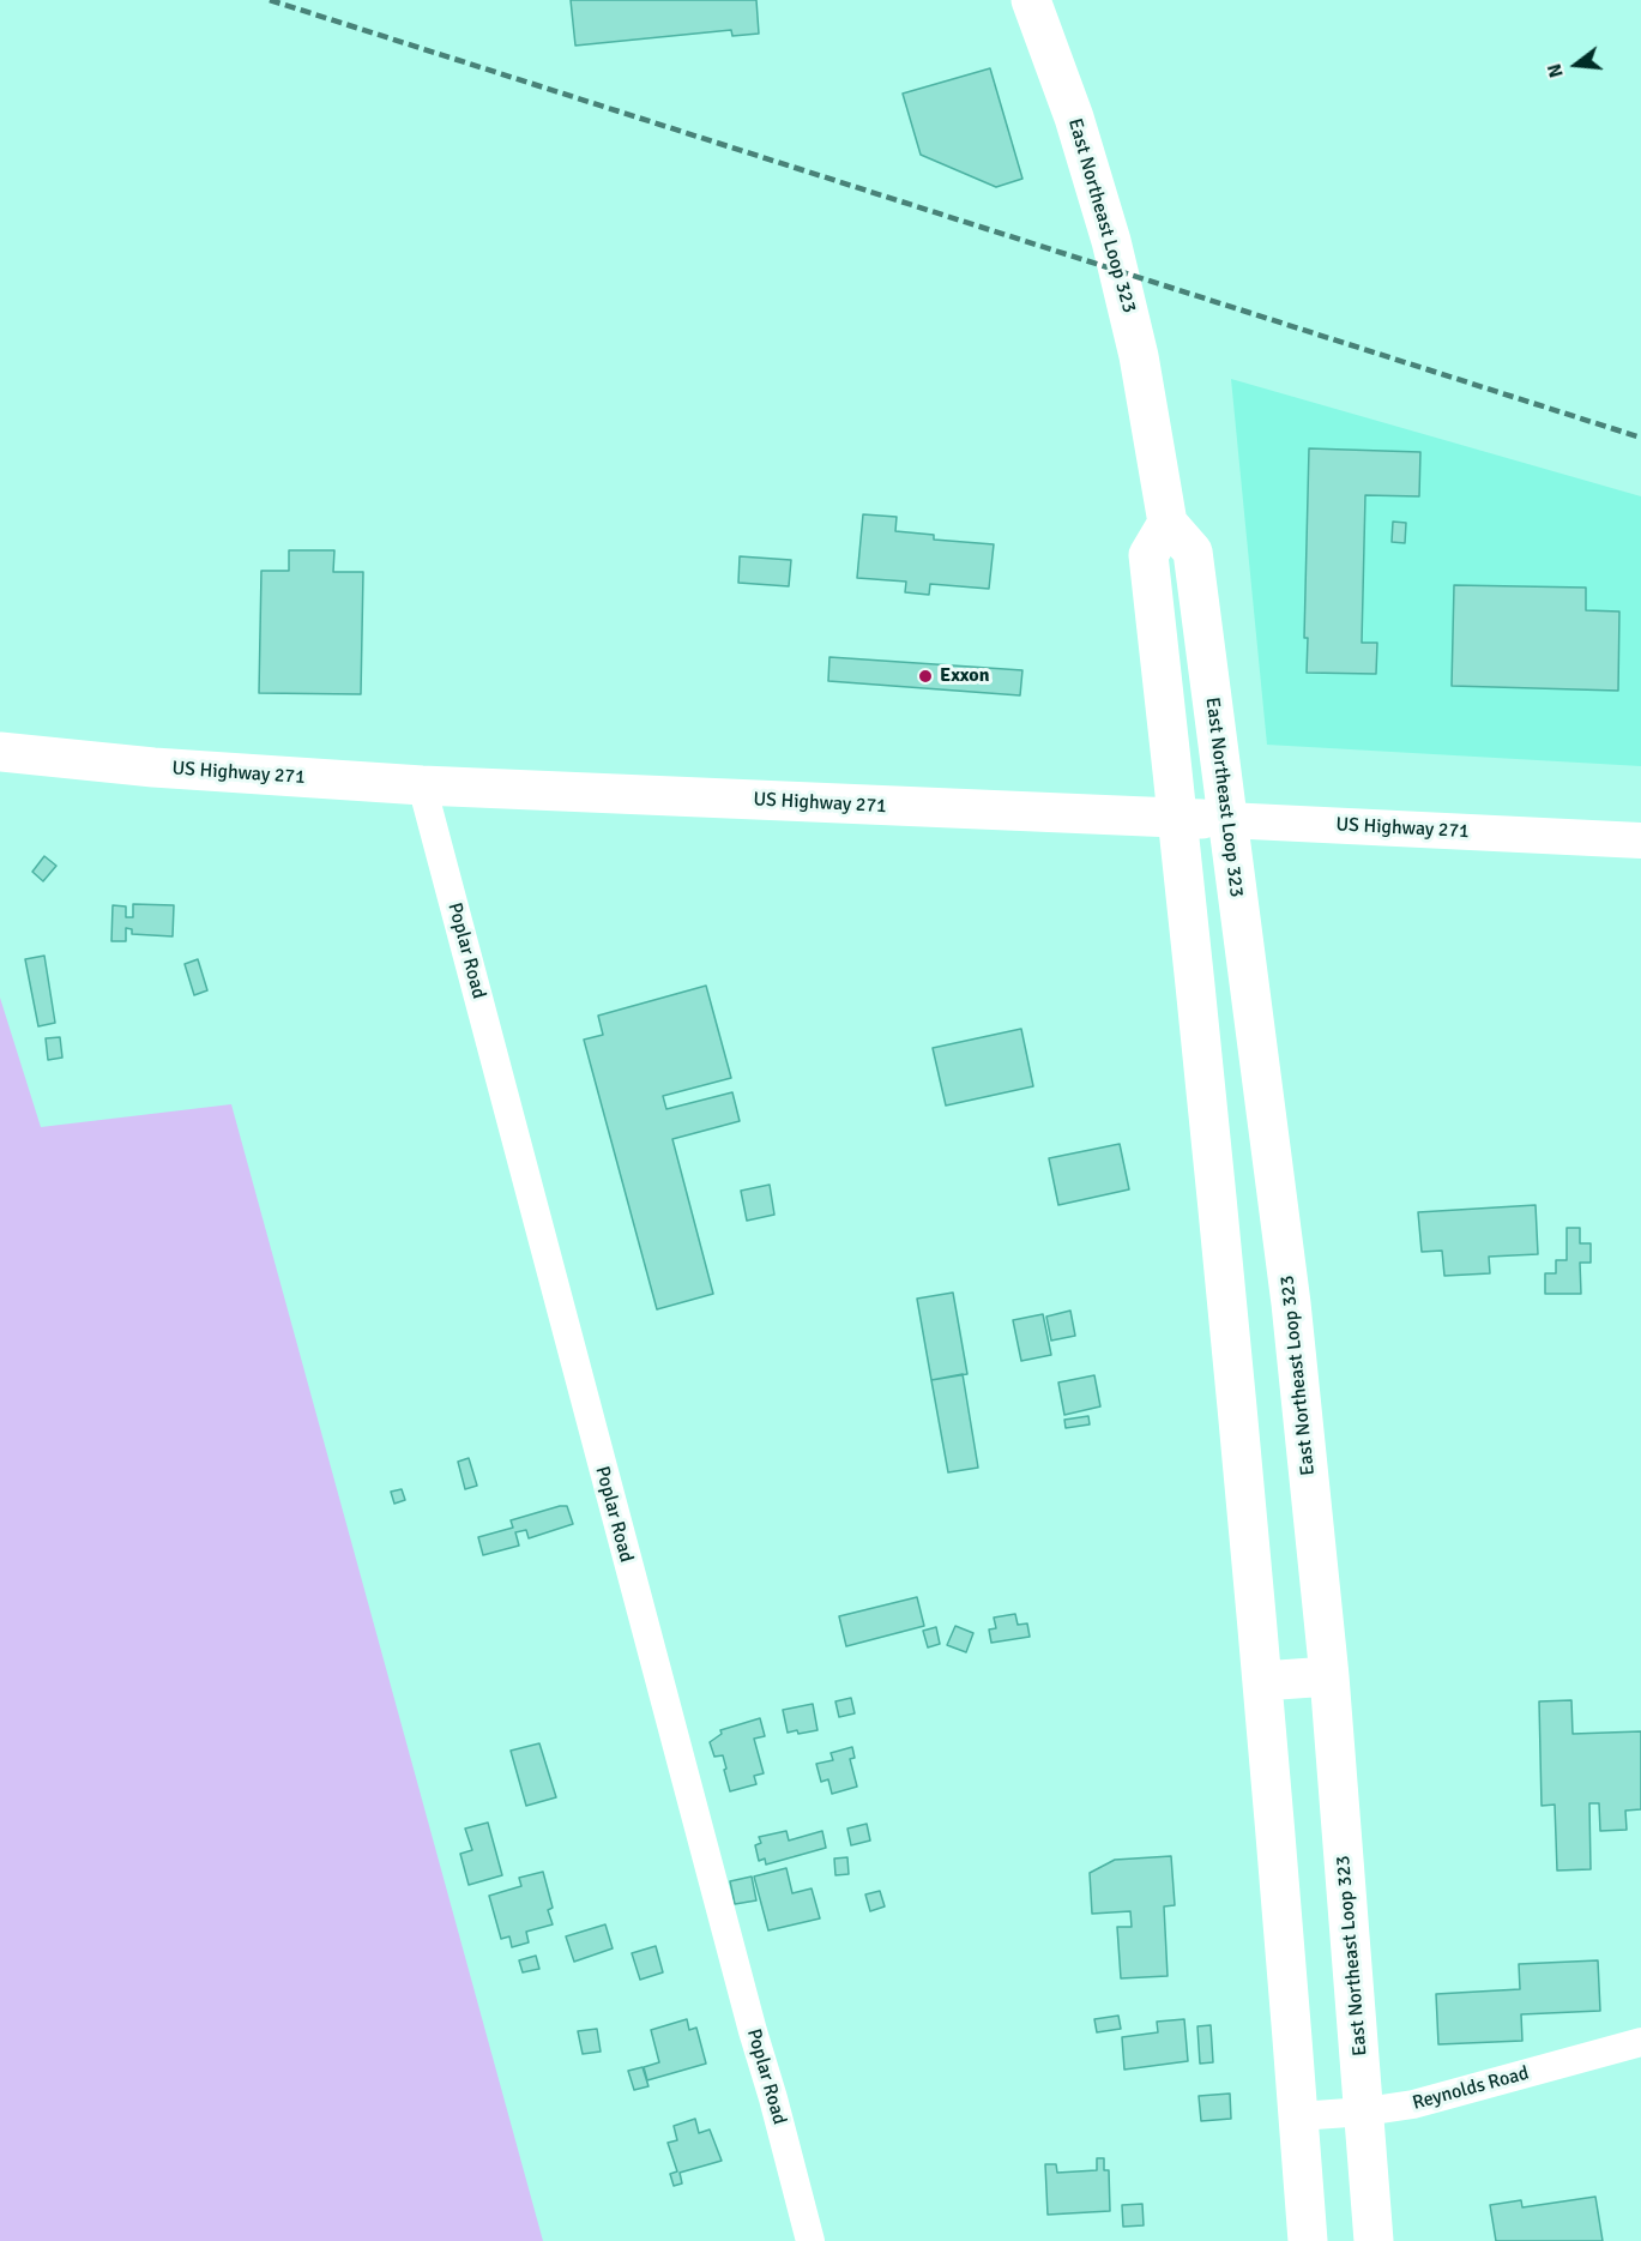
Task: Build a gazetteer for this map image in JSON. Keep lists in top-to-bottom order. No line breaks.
{"streets":{"highway":["East Northeast Loop 323","US Highway 271"],"street":["Poplar Road","Reynolds Road"]},"crossings":[["East Northeast Loop 323","US Highway 271"],["East Northeast Loop 323","Reynolds Road"],["US Highway 271","Poplar Road"]],"places":["Exxon"],"north":"left"}
